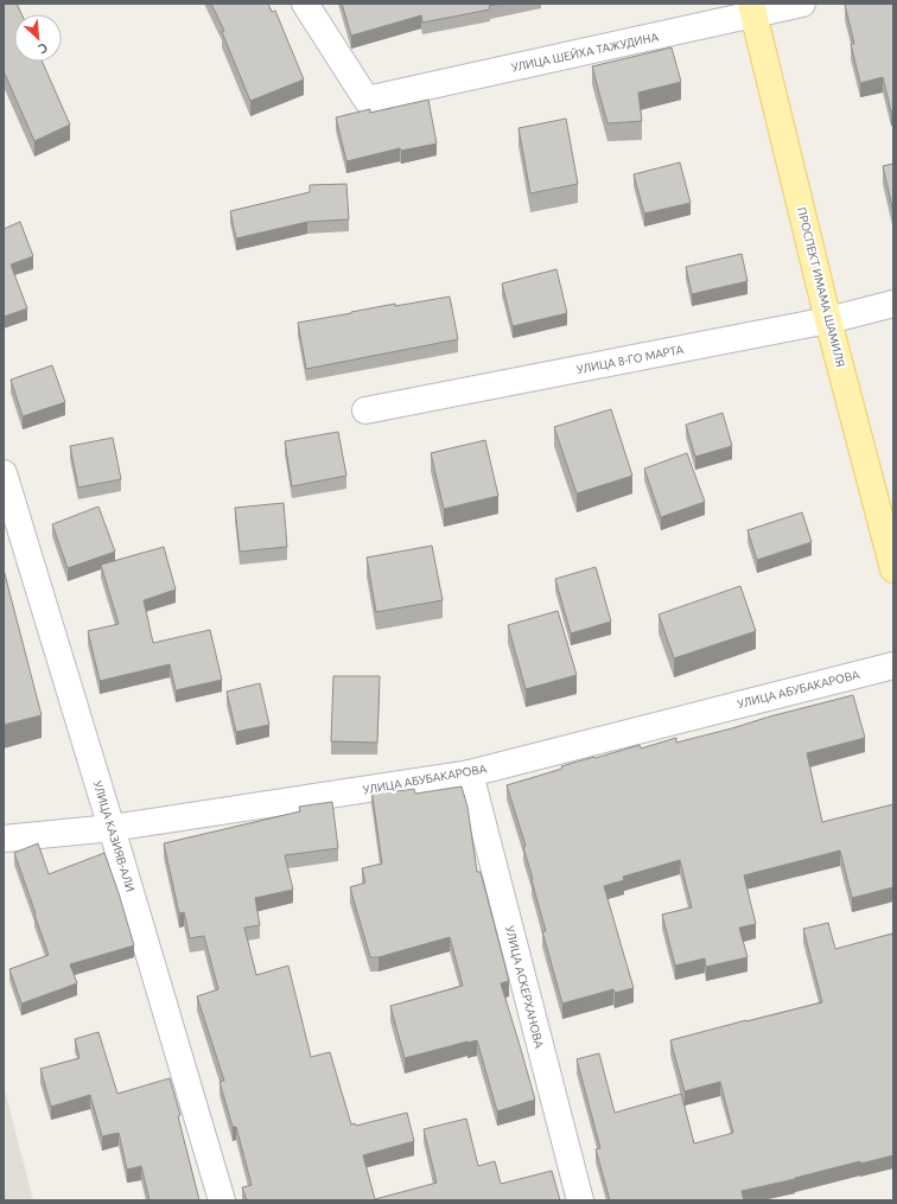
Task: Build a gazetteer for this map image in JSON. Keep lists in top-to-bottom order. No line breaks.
{"streets":{"main road":["ПРОСПЕКТ ИМАМА ШАМИЛЯ"],"street":["УЛИЦА ШЕЙХА ТАЖУДИНА","УЛИЦА 8-ГО МАРТА","УЛИЦА АБУБАКАРОВА","УЛИЦА КАЗИЯВ-АЛИ","УЛИЦА АСКЕРХАНОВА"]},"crossings":[["УЛИЦА ШЕЙХА ТАЖУДИНА","ПРОСПЕКТ ИМАМА ШАМИЛЯ"],["ПРОСПЕКТ ИМАМА ШАМИЛЯ","УЛИЦА 8-ГО МАРТА"],["УЛИЦА АБУБАКАРОВА","УЛИЦА КАЗИЯВ-АЛИ"],["УЛИЦА АБУБАКАРОВА","УЛИЦА АСКЕРХАНОВА"]],"north":"bottom right"}
